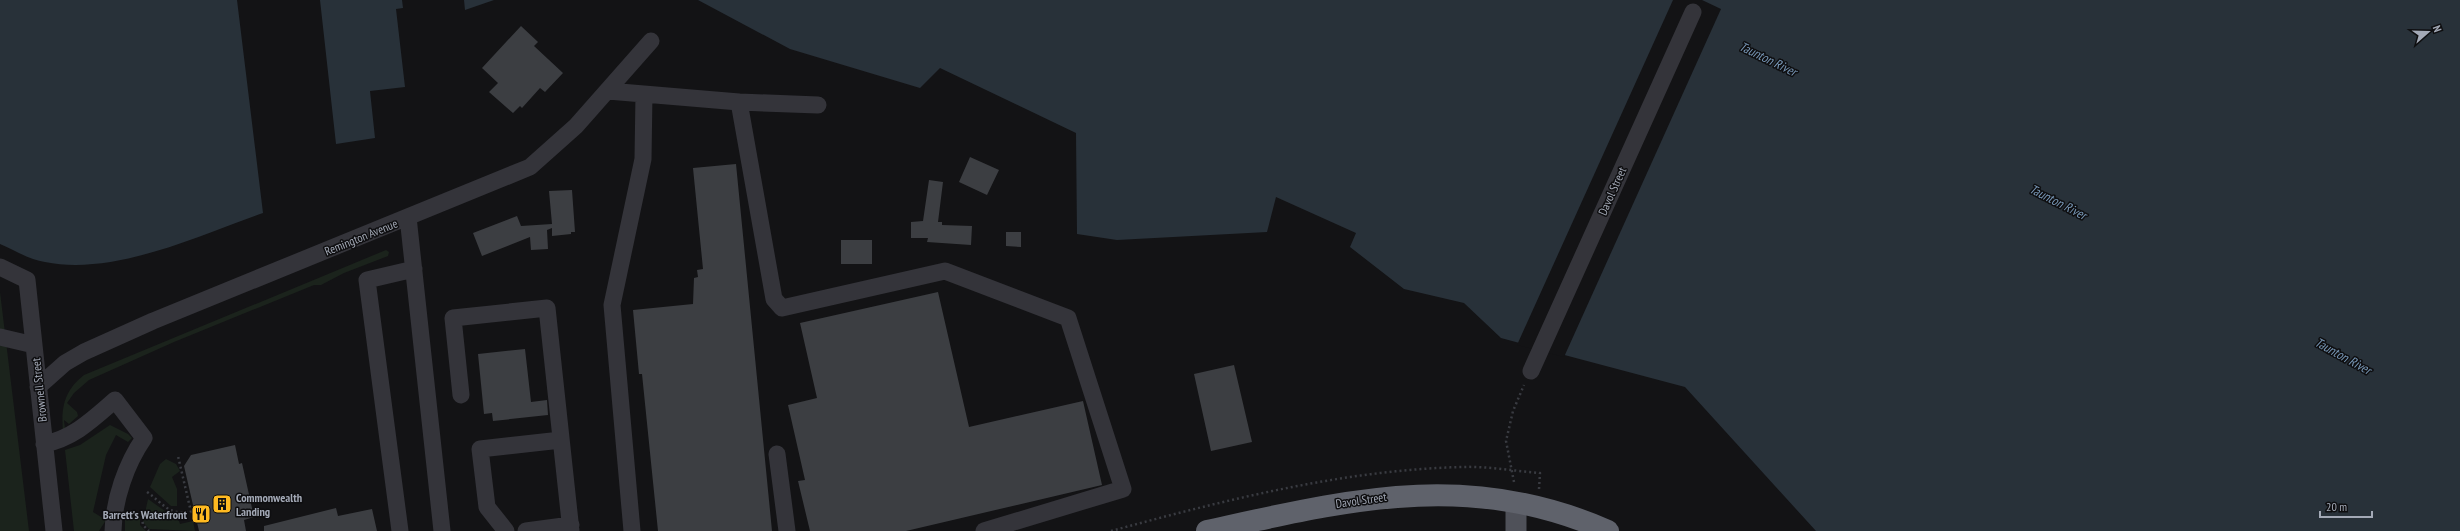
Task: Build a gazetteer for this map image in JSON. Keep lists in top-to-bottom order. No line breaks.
{"streets":{"highway":["Davol Street"],"street":["Remington Avenue","Brownell Street"]},"crossings":[["Remington Avenue","Brownell Street"]],"water":["Taunton River"],"places":{"building":["Commonwealth Landing"],"restaurant":["Barrett's Waterfront"]},"scale_bar":"20 m","north":"right"}
